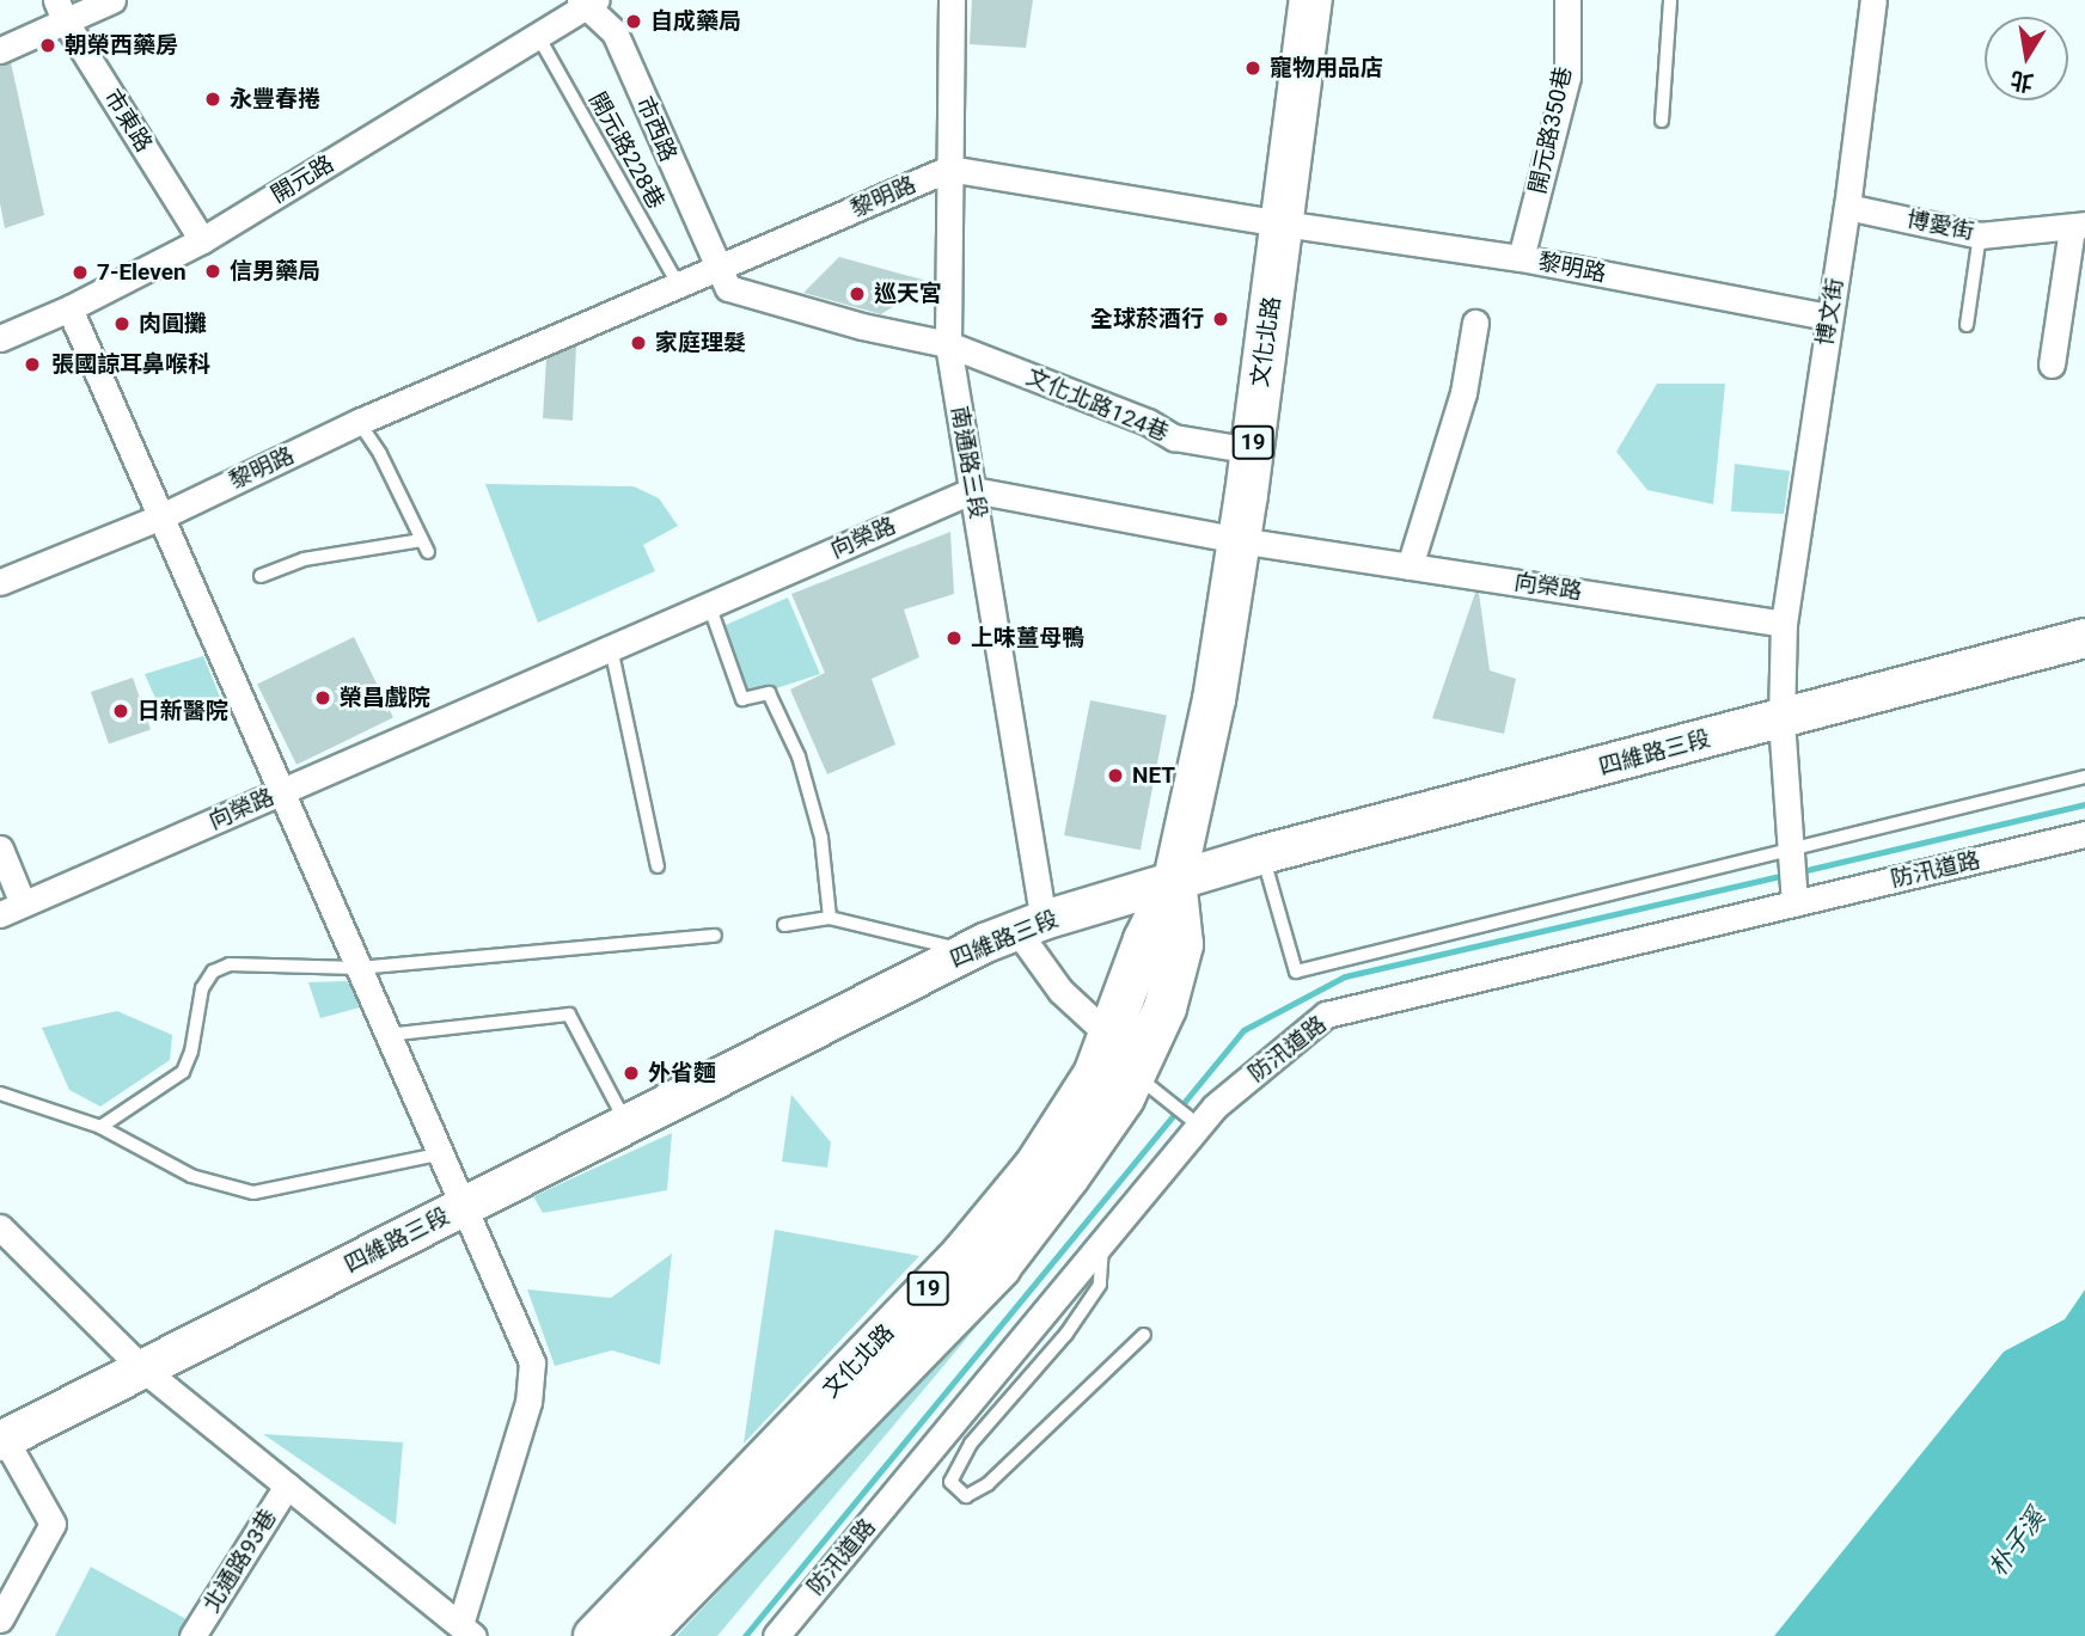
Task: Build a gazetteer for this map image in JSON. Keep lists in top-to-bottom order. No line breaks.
{"streets":{"main road":["文化北路","19"],"street":["市東路","市西路","開元路350巷","開元路","黎明路","博愛街","博文街","文化北路124巷","南通路三段","向榮路","四維路三段","防汛道路","北通路93巷"],"lane":["開元路228巷"]},"crossings":[["市東路","開元路"],["市西路","開元路"],["市西路","黎明路"],["市西路","文化北路124巷"],["開元路350巷","黎明路"],["開元路228巷","開元路"],["開元路228巷","黎明路"],["黎明路","博文街"],["黎明路","文化北路"],["黎明路","文化北路124巷"],["黎明路","南通路三段"],["博愛街","博文街"],["博文街","向榮路"],["博文街","四維路三段"],["博文街","防汛道路"],["文化北路","文化北路124巷"],["文化北路","向榮路"],["文化北路","四維路三段"],["文化北路124巷","南通路三段"],["南通路三段","向榮路"],["南通路三段","四維路三段"]],"water":["朴子溪"],"places":["自成藥局","朝榮西藥房","寵物用品店","永豐春捲","信男藥局","7-Eleven","巡天宮","全球菸酒行","肉圓攤","家庭理髮","張國諒耳鼻喉科","上味薑母鴨","榮昌戲院","日新醫院","NET","外省麵"],"north":"bottom"}
